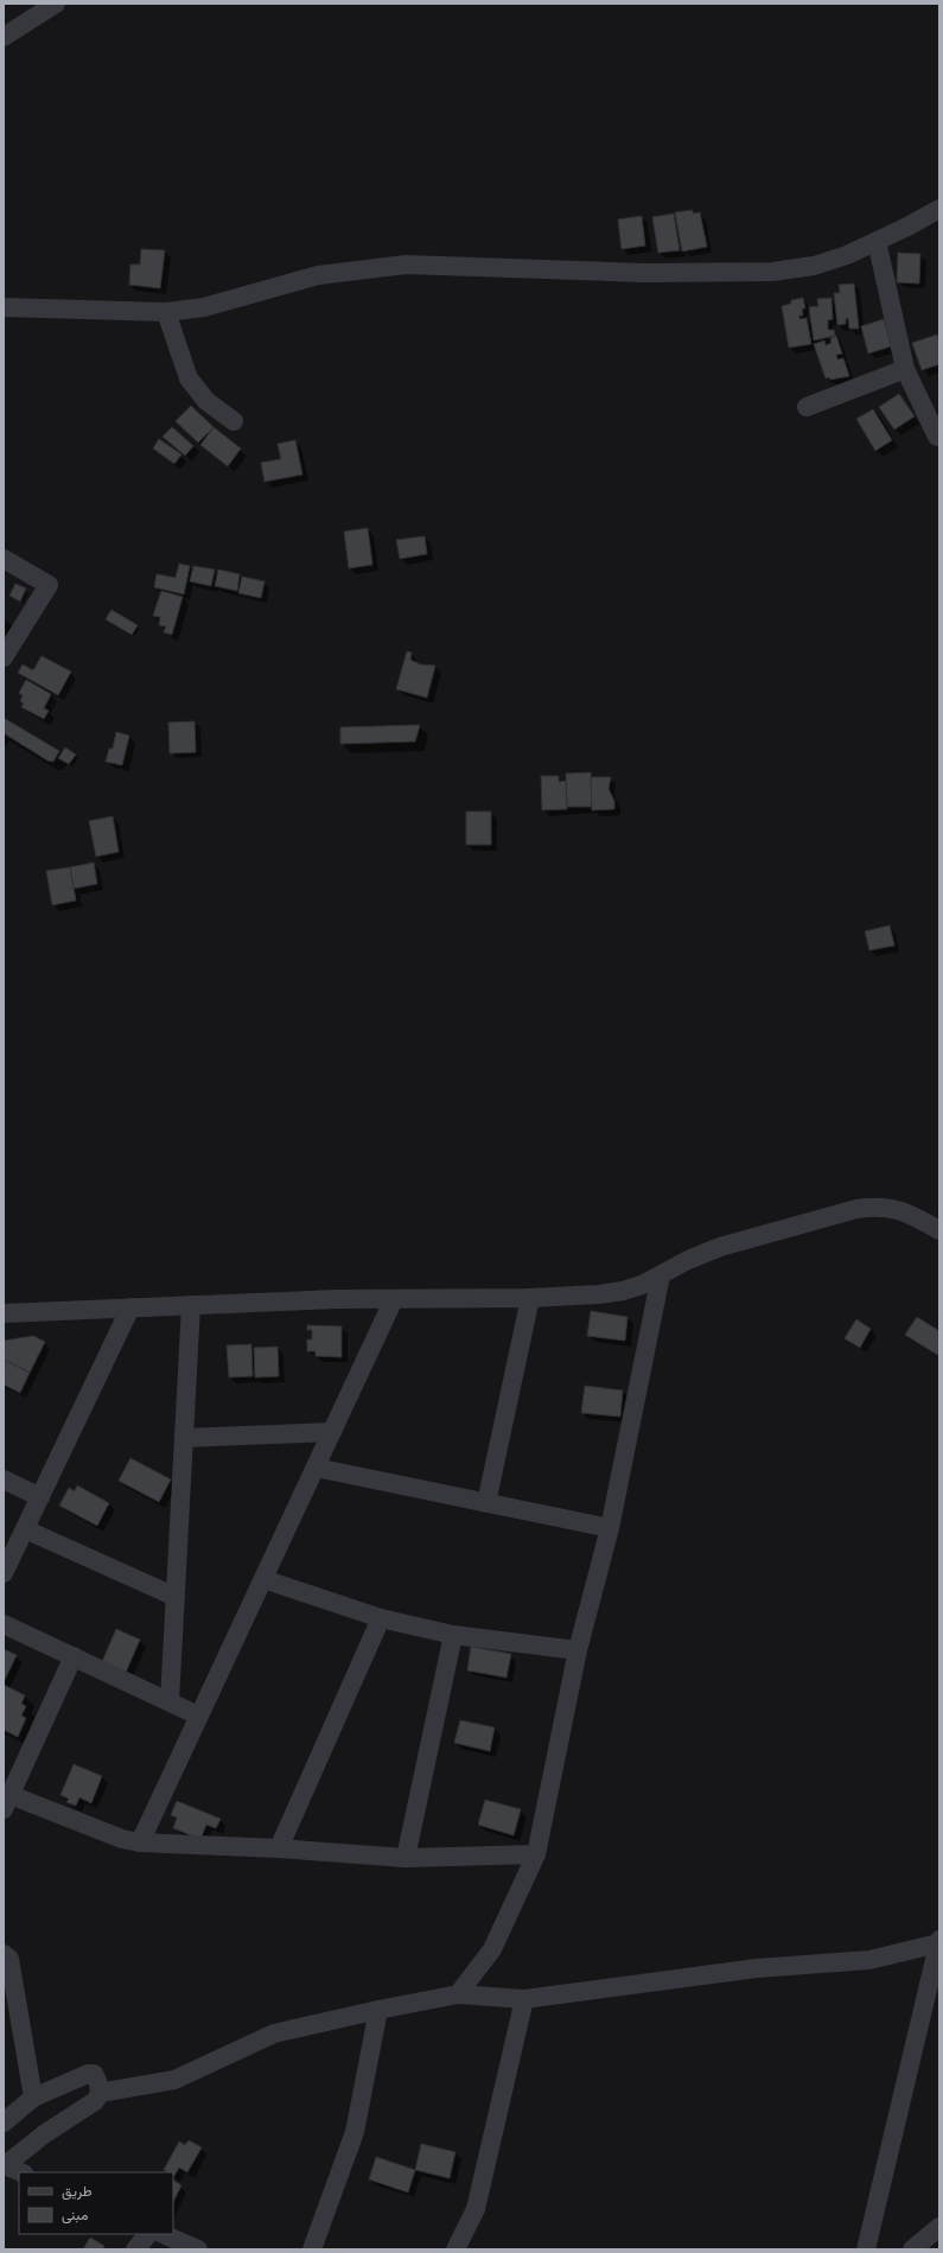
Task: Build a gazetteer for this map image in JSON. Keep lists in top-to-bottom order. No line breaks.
{"legend":["طريق","مبنى"]}
